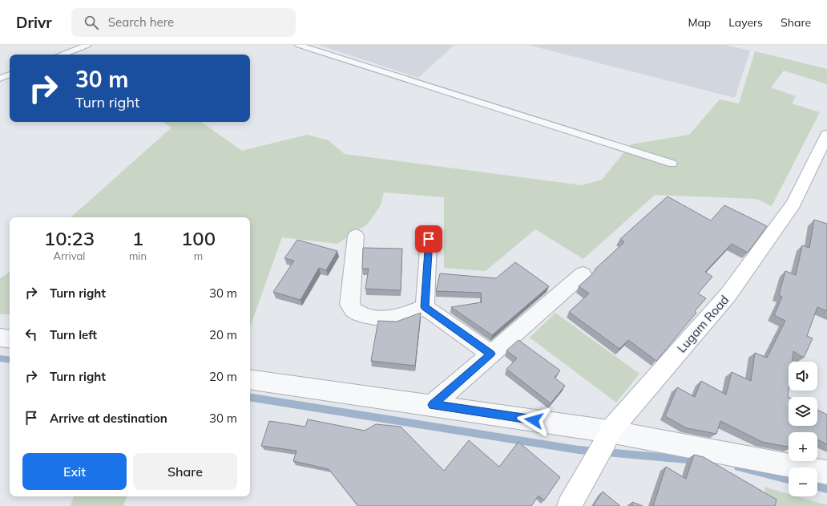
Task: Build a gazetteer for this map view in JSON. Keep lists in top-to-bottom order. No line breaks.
{"streets":{"street":["Lugam Road"]},"page":{"header":"Drivr","search":"Search here","nav":["Map","Layers","Share"],"turn":["30 m","Turn right"],"eta":["10:23","Arrival","1","min","100","m"],"list":[{"name":"Turn right","value":"30 m"},{"name":"Turn left","value":"20 m"},{"name":"Turn right","value":"20 m"},{"name":"Arrive at destination","value":"30 m"}],"map_buttons":["+","−"],"buttons":["Exit","Share"]}}
